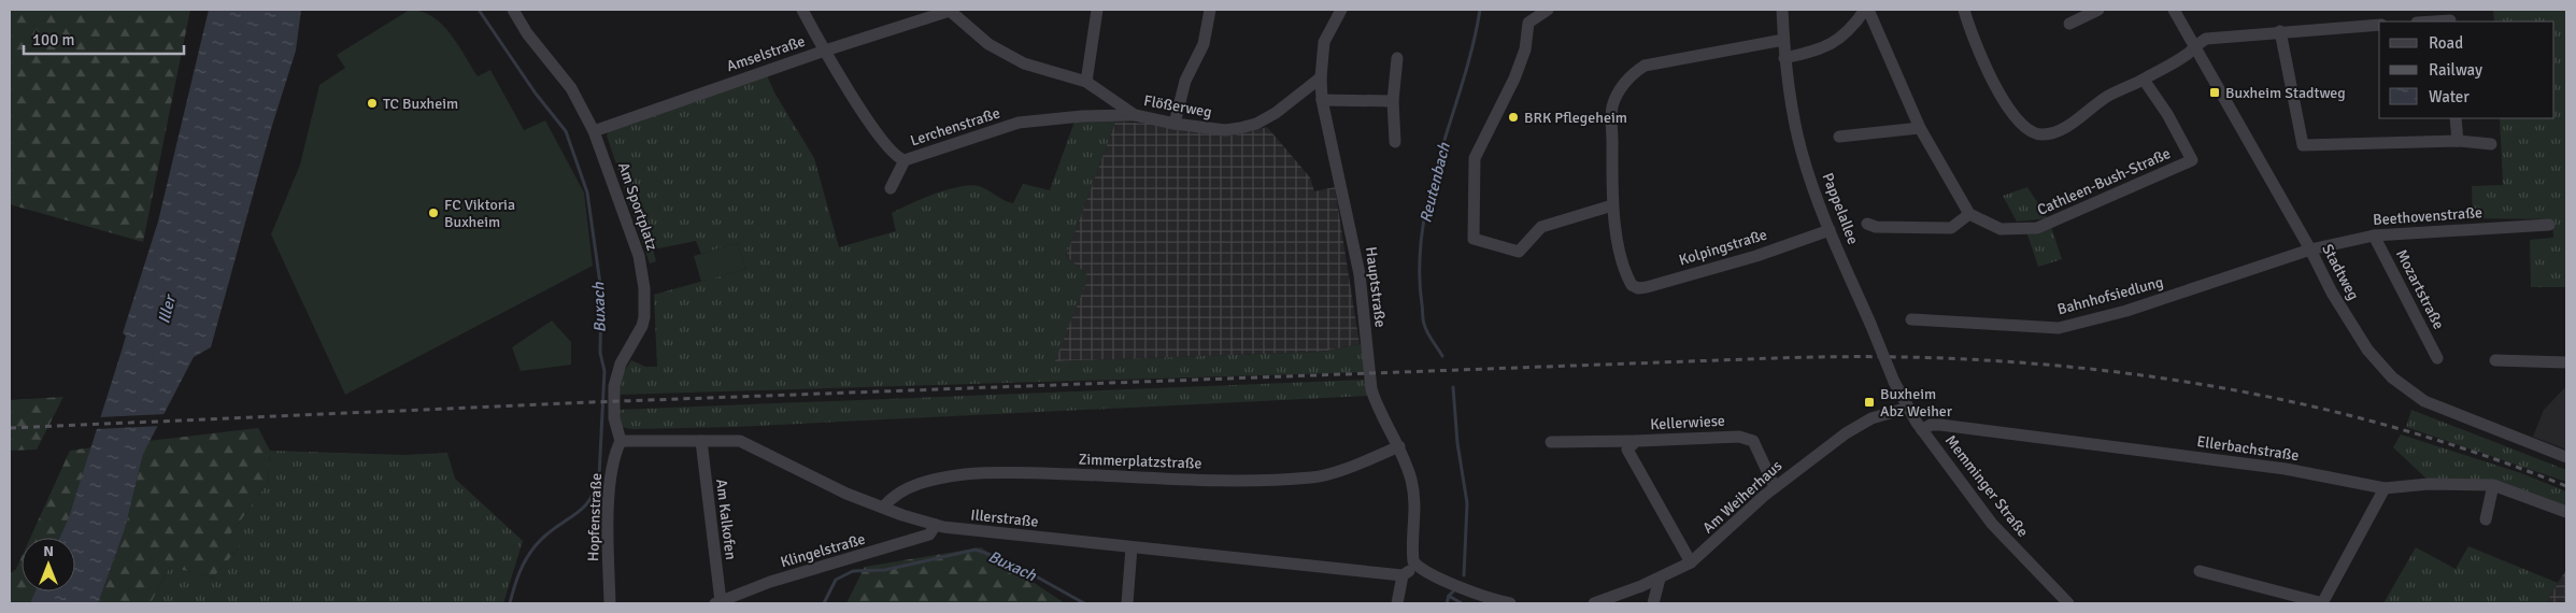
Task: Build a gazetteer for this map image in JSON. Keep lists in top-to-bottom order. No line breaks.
{"streets":{"street":["Amselstraße","Flößerweg","Lerchenstraße","Cathleen-Bush-Straße","Am Sportplatz","Pappelallee","Beethovenstraße","Kolpingstraße","Stadtweg","Hauptstraße","Mozartstraße","Bahnhofsiedlung","Kellerwiese","Ellerbachstraße","Zimmerplatzstraße","Memminger Straße","Am Weiherhaus","Hopfenstraße","Illerstraße","Am Kalkofen","Klingelstraße"]},"crossings":[["Amselstraße","Flößerweg"],["Amselstraße","Lerchenstraße"],["Amselstraße","Am Sportplatz"],["Flößerweg","Lerchenstraße"],["Flößerweg","Hauptstraße"],["Am Sportplatz","Hopfenstraße"],["Am Sportplatz","Illerstraße"],["Pappelallee","Kolpingstraße"],["Pappelallee","Memminger Straße"],["Pappelallee","Am Weiherhaus"],["Beethovenstraße","Stadtweg"],["Beethovenstraße","Mozartstraße"],["Beethovenstraße","Bahnhofsiedlung"],["Stadtweg","Bahnhofsiedlung"],["Hauptstraße","Zimmerplatzstraße"],["Kellerwiese","Am Weiherhaus"],["Ellerbachstraße","Memminger Straße"],["Zimmerplatzstraße","Illerstraße"],["Memminger Straße","Am Weiherhaus"],["Hopfenstraße","Illerstraße"],["Illerstraße","Am Kalkofen"],["Illerstraße","Klingelstraße"],["Am Kalkofen","Klingelstraße"]],"water":["Reutenbach","Buxach","Iller"],"places":{"transit":["Buxheim Stadtweg","Buxheim Abz Weiher"],"other":["TC Buxheim","BRK Pflegeheim","FC Viktoria Buxheim"]},"legend":["Road","Railway","Water"],"scale_bar":"100 m","north":"top"}
